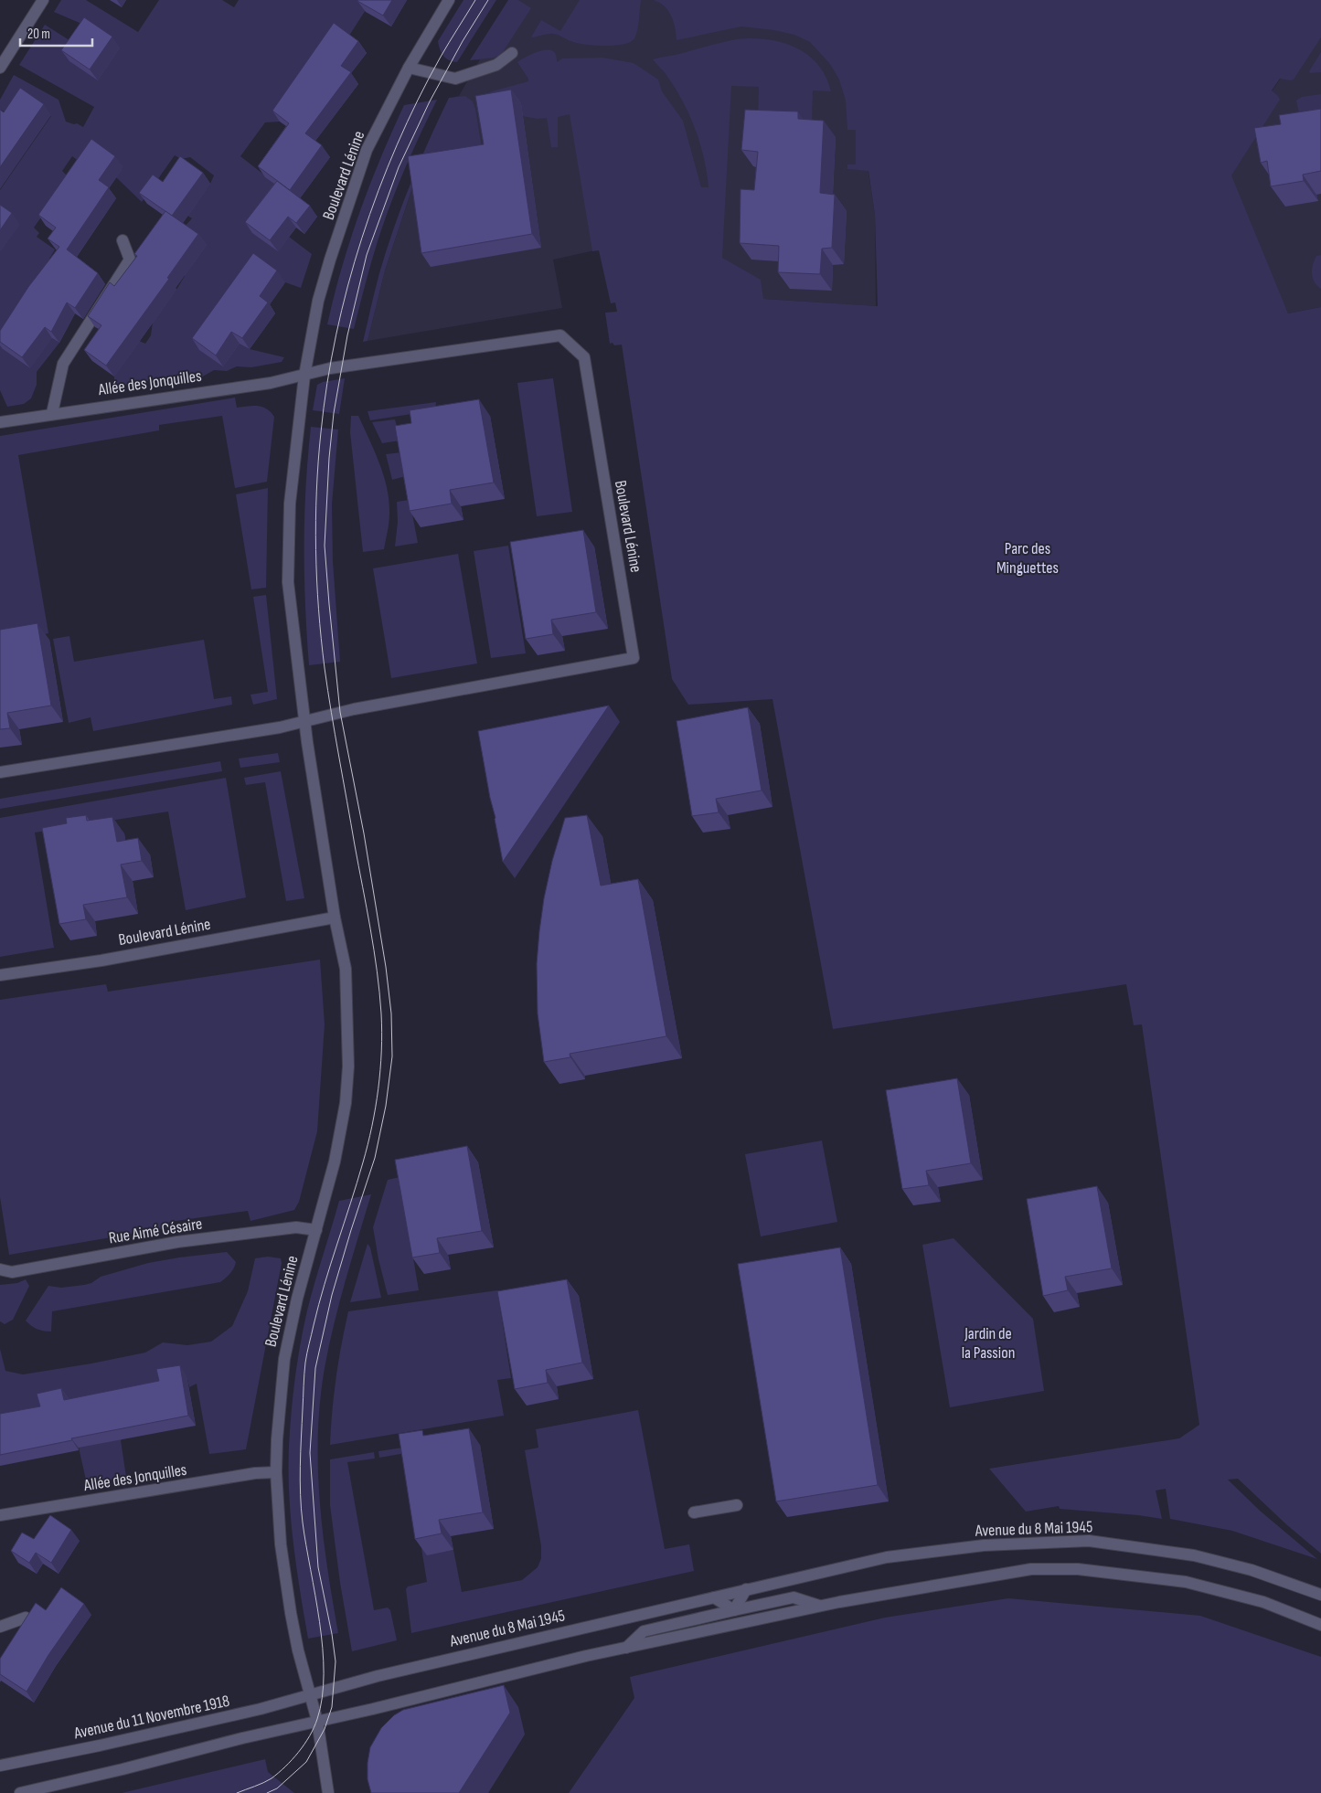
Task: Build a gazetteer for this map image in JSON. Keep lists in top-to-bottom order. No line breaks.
{"streets":{"street":["Boulevard Lénine","Allée des Jonquilles","Rue Aimé Césaire","Avenue du 8 Mai 1945","Avenue du 11 Novembre 1918"]},"crossings":[["Boulevard Lénine","Allée des Jonquilles"],["Boulevard Lénine","Rue Aimé Césaire"],["Boulevard Lénine","Avenue du 8 Mai 1945"],["Boulevard Lénine","Avenue du 11 Novembre 1918"],["Avenue du 8 Mai 1945","Avenue du 11 Novembre 1918"]],"parks":["Parc des Minguettes","Jardin de la Passion"],"scale_bar":"20 m"}
